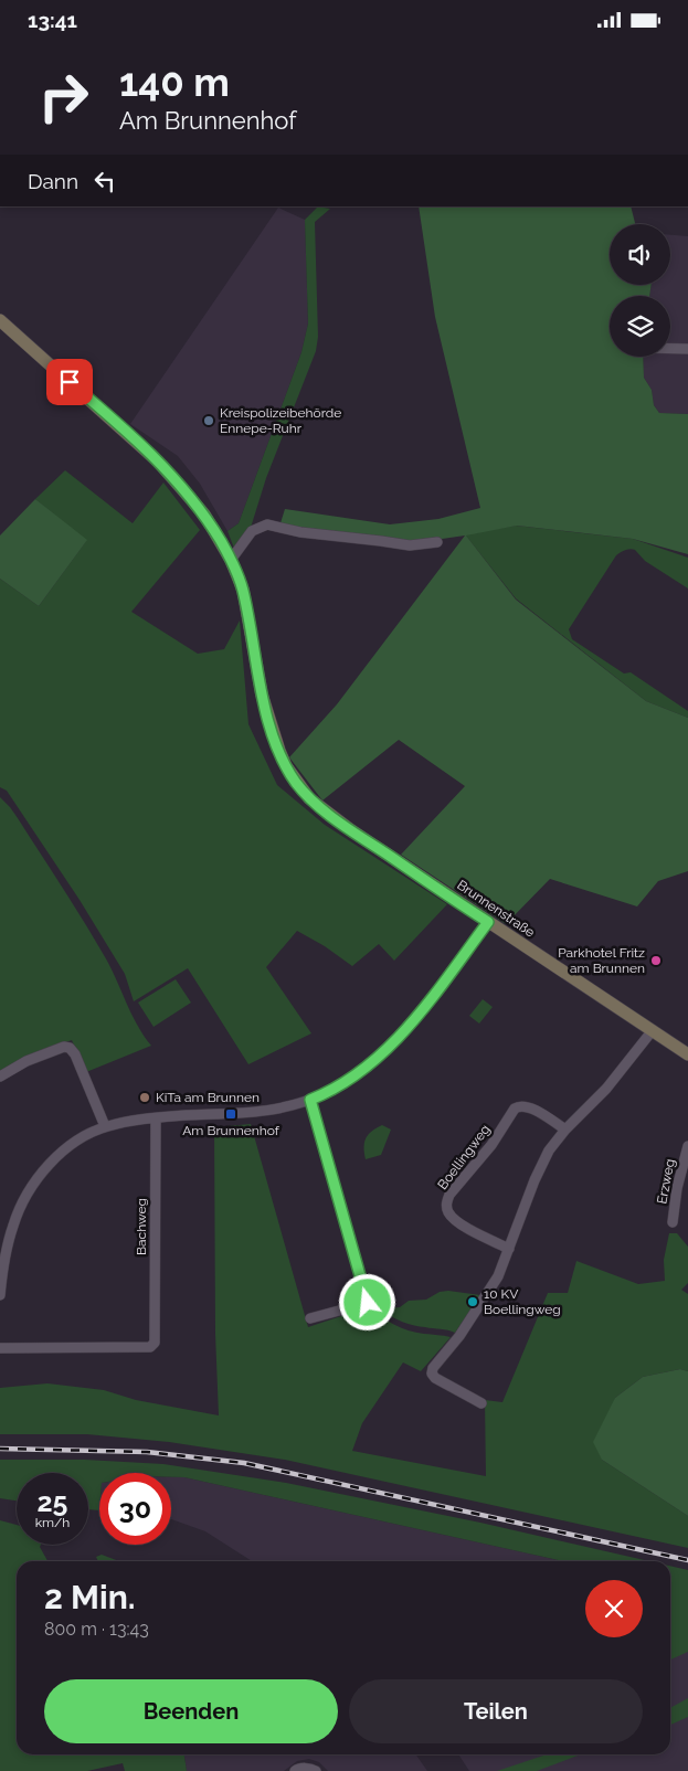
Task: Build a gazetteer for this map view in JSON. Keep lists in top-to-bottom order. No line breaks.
{"streets":{"main road":["Brunnenstraße"],"street":["Boellingweg","Erzweg","Bachweg"]},"places":{"other":["Kreispolizeibehörde Ennepe-Ruhr","Parkhotel Fritz am Brunnen","KiTa am Brunnen","10 KV Boellingweg"],"transit":["Am Brunnenhof"]},"page":{"status":"13:41","turn":["140 m","Am Brunnenhof"],"then":"Dann","speed":"25 km/h","limit":"30","heading":["2 Min.","800 m · 13:43"],"buttons":["Beenden","Teilen"]}}
